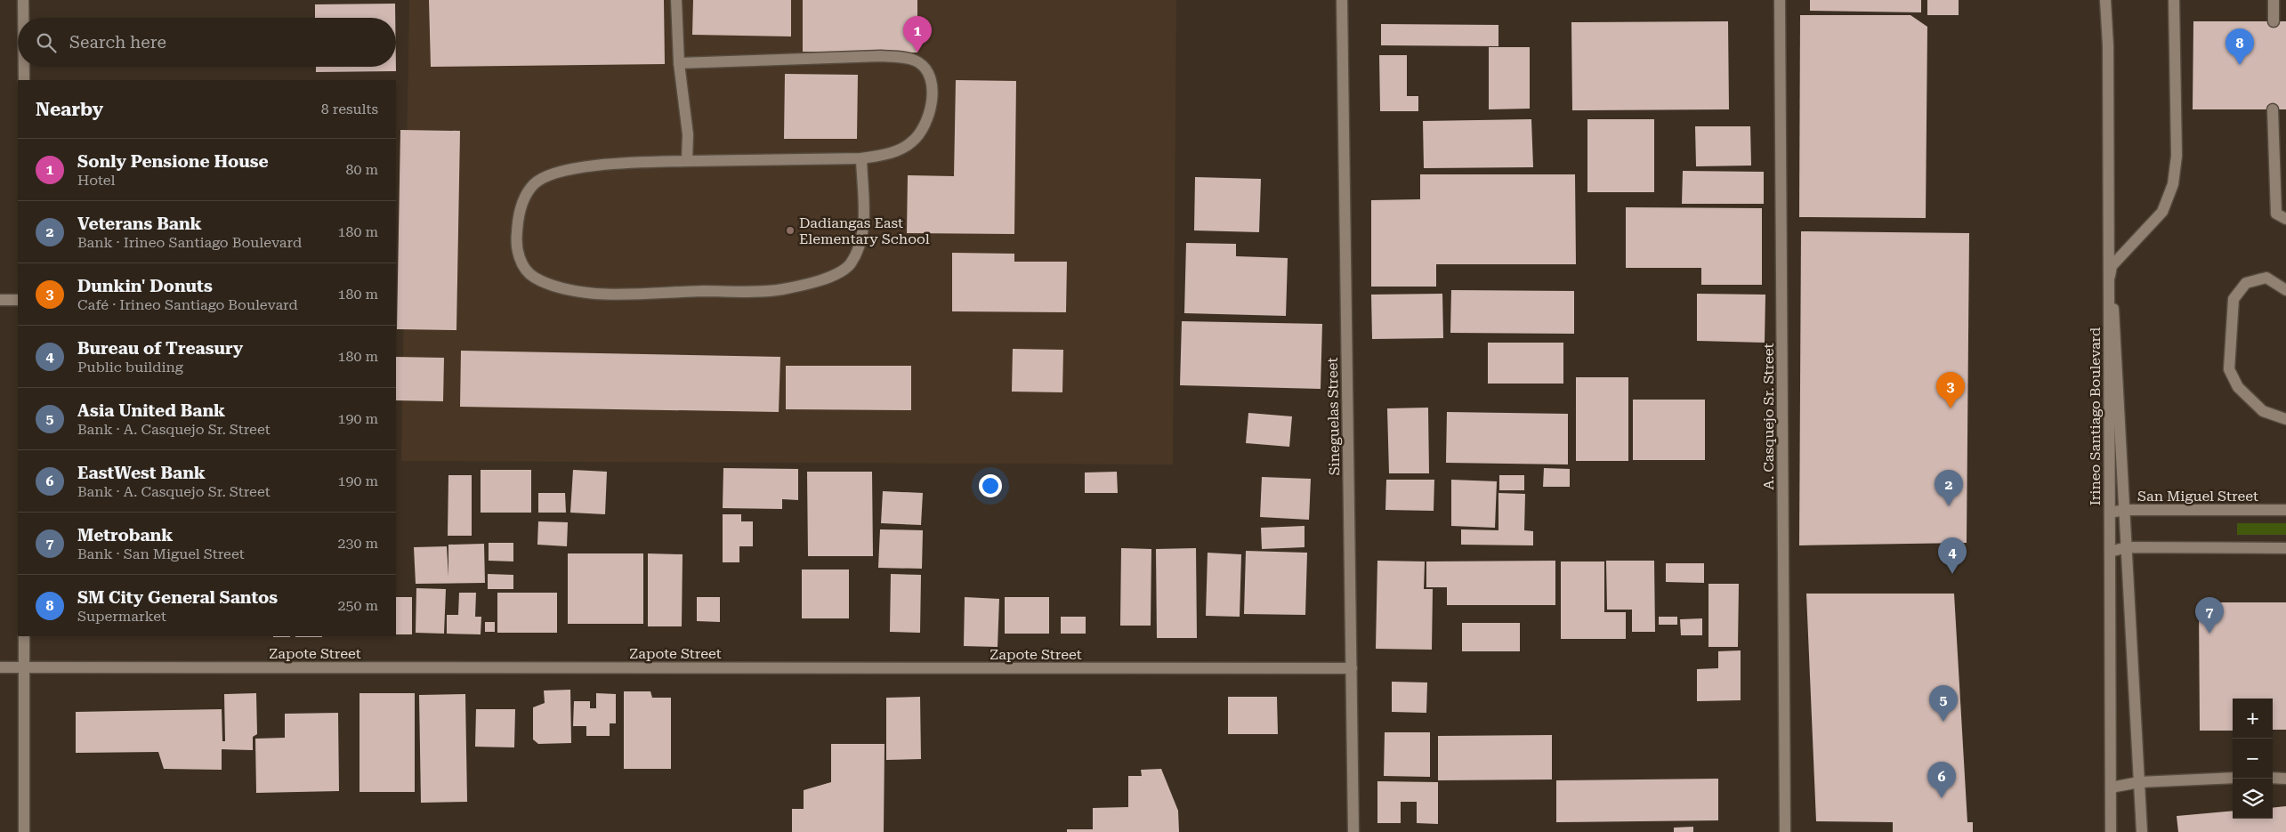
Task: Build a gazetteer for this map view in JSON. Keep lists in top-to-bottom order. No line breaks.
{"streets":{"street":["Sineguelas Street","A. Casquejo Sr. Street","Irineo Santiago Boulevard","San Miguel Street","Zapote Street"]},"crossings":[["Sineguelas Street","Zapote Street"],["Irineo Santiago Boulevard","San Miguel Street"]],"places":["Dadiangas East Elementary School"],"page":{"pins":["1","8","3","2","4","7","5","6"],"search":"Search here","heading":["Nearby","8 results"],"list":[{"mark":"1","name":"Sonly Pensione House","note":"Hotel","value":"80 m"},{"mark":"2","name":"Veterans Bank","note":"Bank · Irineo Santiago Boulevard","value":"180 m"},{"mark":"3","name":"Dunkin' Donuts","note":"Café · Irineo Santiago Boulevard","value":"180 m"},{"mark":"4","name":"Bureau of Treasury","note":"Public building","value":"180 m"},{"mark":"5","name":"Asia United Bank","note":"Bank · A. Casquejo Sr. Street","value":"190 m"},{"mark":"6","name":"EastWest Bank","note":"Bank · A. Casquejo Sr. Street","value":"190 m"},{"mark":"7","name":"Metrobank","note":"Bank · San Miguel Street","value":"230 m"},{"mark":"8","name":"SM City General Santos","note":"Supermarket","value":"250 m"}],"map_buttons":["+","−"]}}
